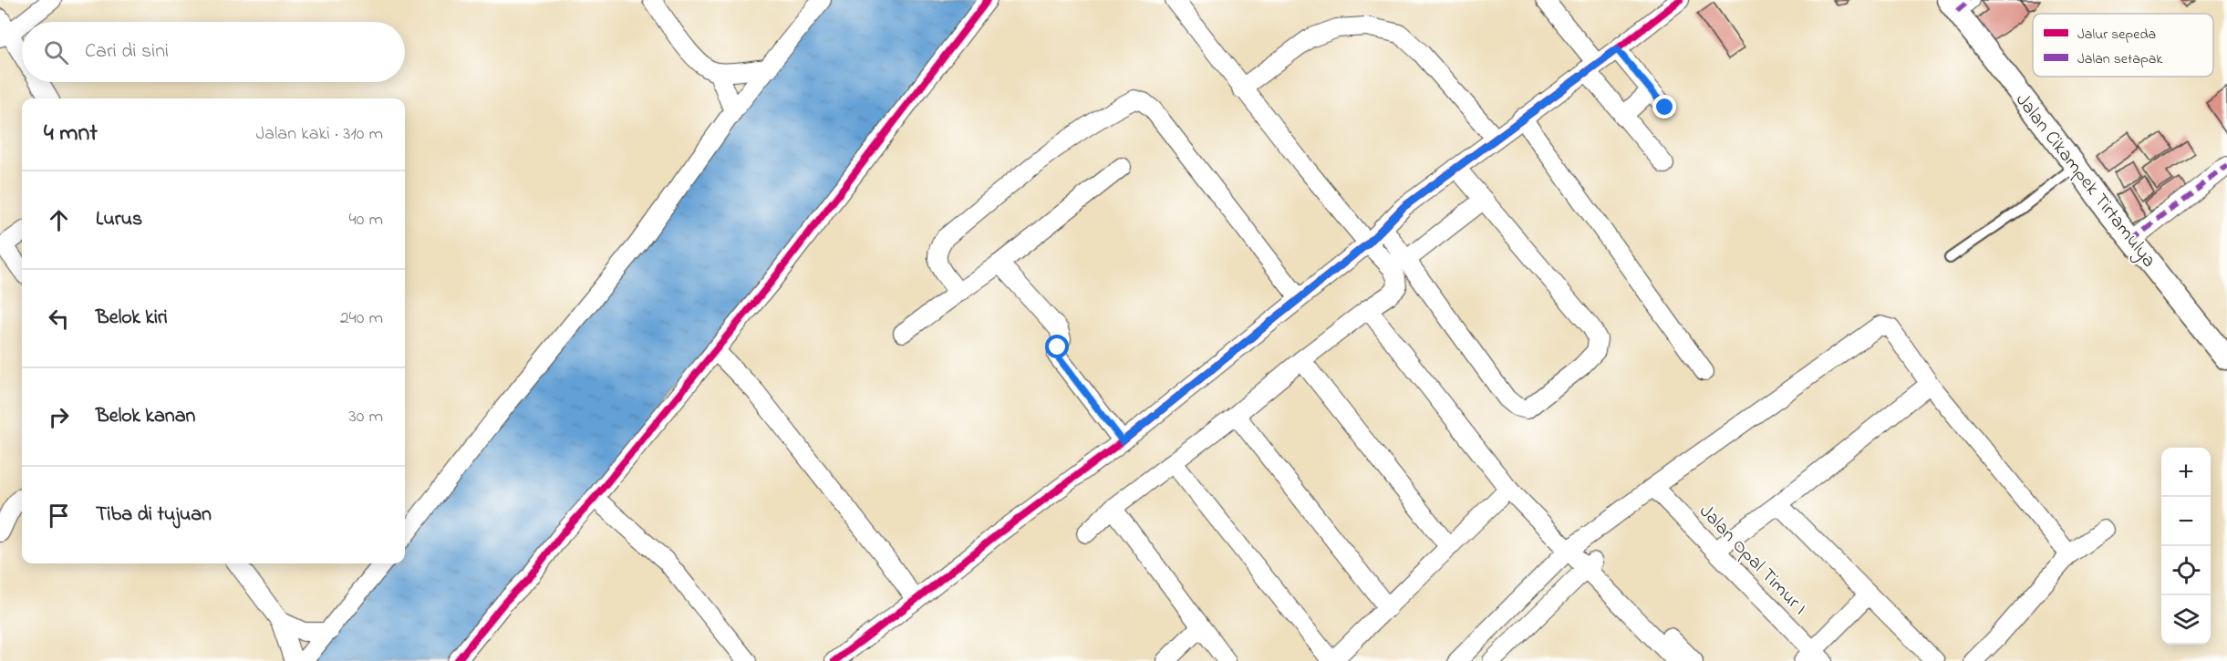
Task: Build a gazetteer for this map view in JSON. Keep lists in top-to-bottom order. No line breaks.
{"streets":{"street":["Jalan Cikampek Tirtamulya","Jalan Opal Timur I"]},"legend":["Jalur sepeda","Jalan setapak"],"page":{"search":"Cari di sini","heading":["4 mnt","Jalan kaki · 310 m"],"list":[["Lurus","40 m"],["Belok kiri","240 m"],["Belok kanan","30 m"],"Tiba di tujuan"],"map_buttons":["+","−"]}}
